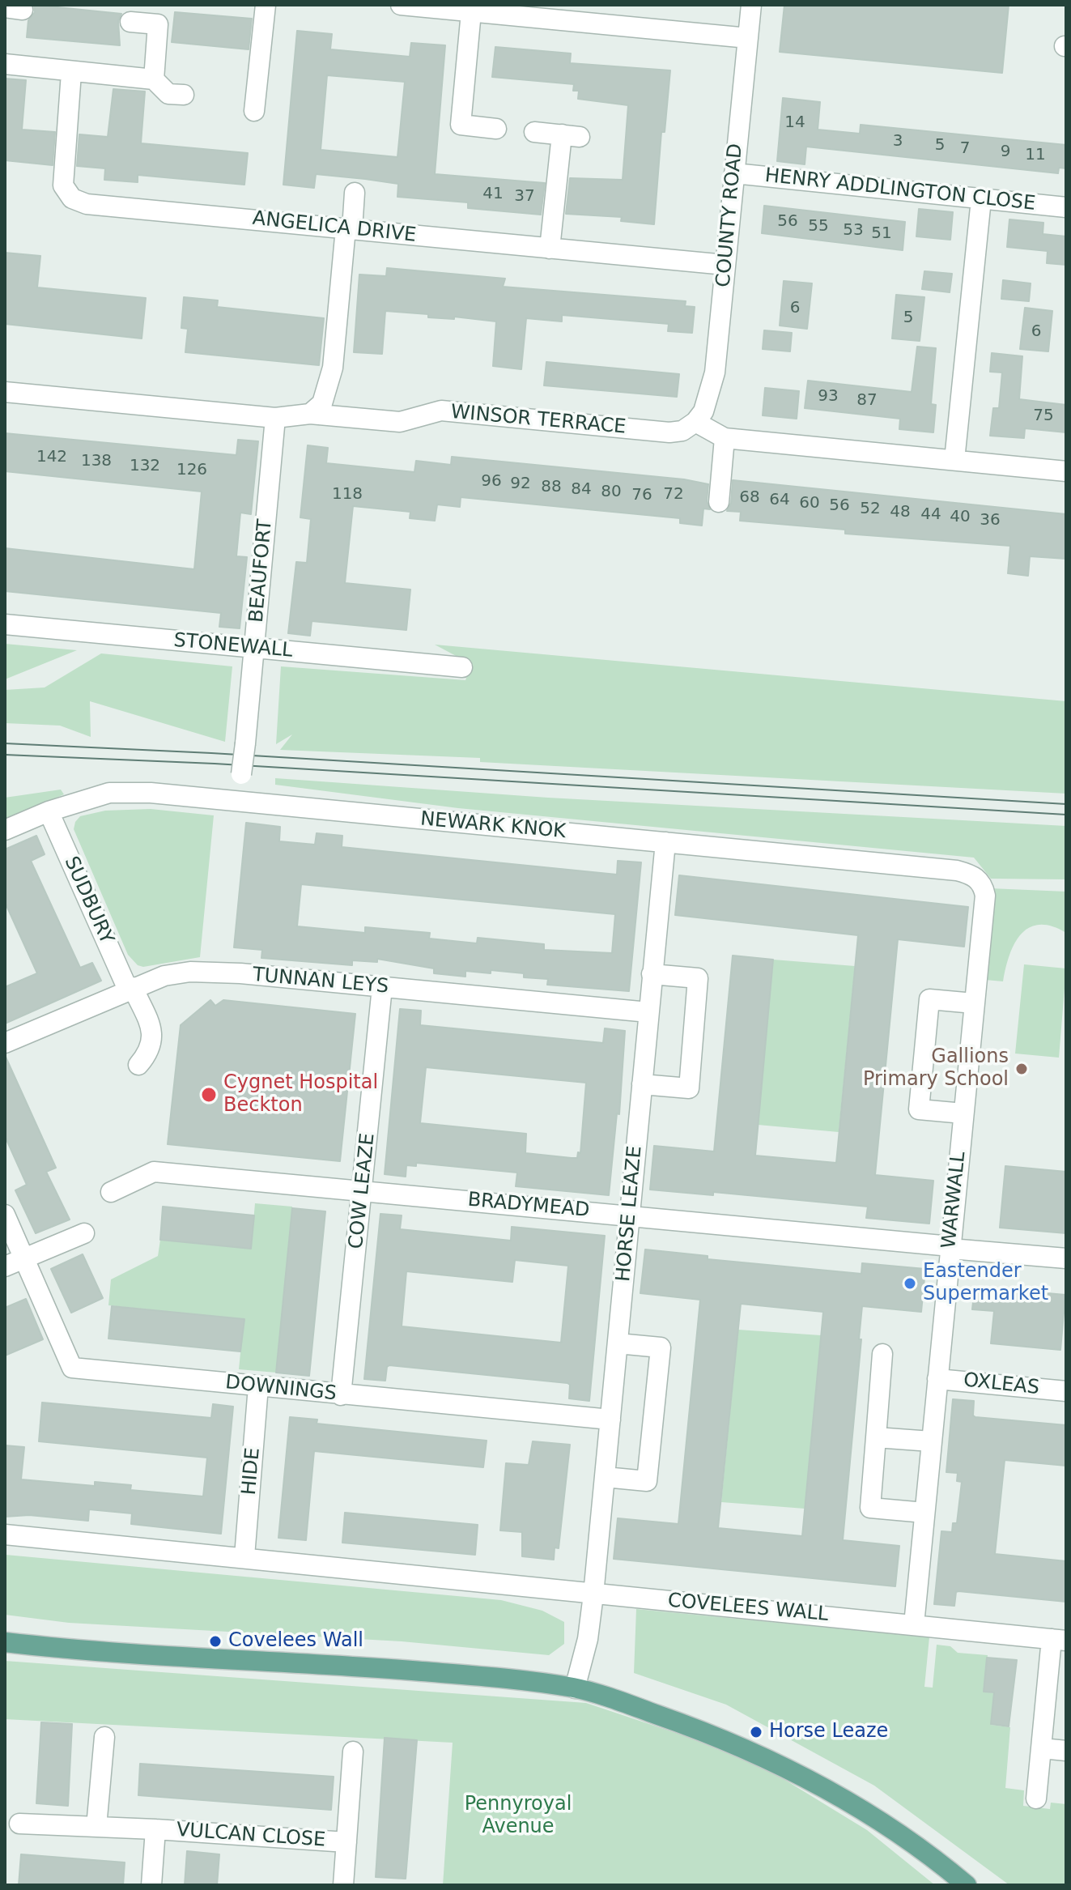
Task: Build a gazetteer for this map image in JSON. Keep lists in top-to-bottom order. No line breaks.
{"streets":{"street":["HENRY ADDLINGTON CLOSE","COUNTY ROAD","ANGELICA DRIVE","WINSOR TERRACE","BEAUFORT","STONEWALL","NEWARK KNOK","SUDBURY","TUNNAN LEYS","COW LEAZE","WARWALL","BRADYMEAD","HORSE LEAZE","OXLEAS","DOWNINGS","HIDE","COVELEES WALL","VULCAN CLOSE"]},"crossings":[["HENRY ADDLINGTON CLOSE","COUNTY ROAD"],["COUNTY ROAD","ANGELICA DRIVE"],["COUNTY ROAD","WINSOR TERRACE"],["WINSOR TERRACE","BEAUFORT"],["BEAUFORT","STONEWALL"],["BEAUFORT","NEWARK KNOK"],["NEWARK KNOK","SUDBURY"],["NEWARK KNOK","WARWALL"],["NEWARK KNOK","HORSE LEAZE"],["SUDBURY","TUNNAN LEYS"],["TUNNAN LEYS","COW LEAZE"],["TUNNAN LEYS","HORSE LEAZE"],["COW LEAZE","BRADYMEAD"],["COW LEAZE","DOWNINGS"],["WARWALL","BRADYMEAD"],["WARWALL","OXLEAS"],["WARWALL","COVELEES WALL"],["BRADYMEAD","HORSE LEAZE"],["HORSE LEAZE","DOWNINGS"],["HORSE LEAZE","COVELEES WALL"],["DOWNINGS","HIDE"],["HIDE","COVELEES WALL"]],"parks":["Pennyroyal Avenue"],"places":["Gallions Primary School","Cygnet Hospital Beckton","Eastender Supermarket","Covelees Wall","Horse Leaze"],"house_numbers":["14","3","5","7","9","11","41","37","56","55","53","51","6","5","6","93","87","75","142","138","132","126","96","92","88","84","80","118","72","76","68","64","60","56","52","48","44","40","36"]}
